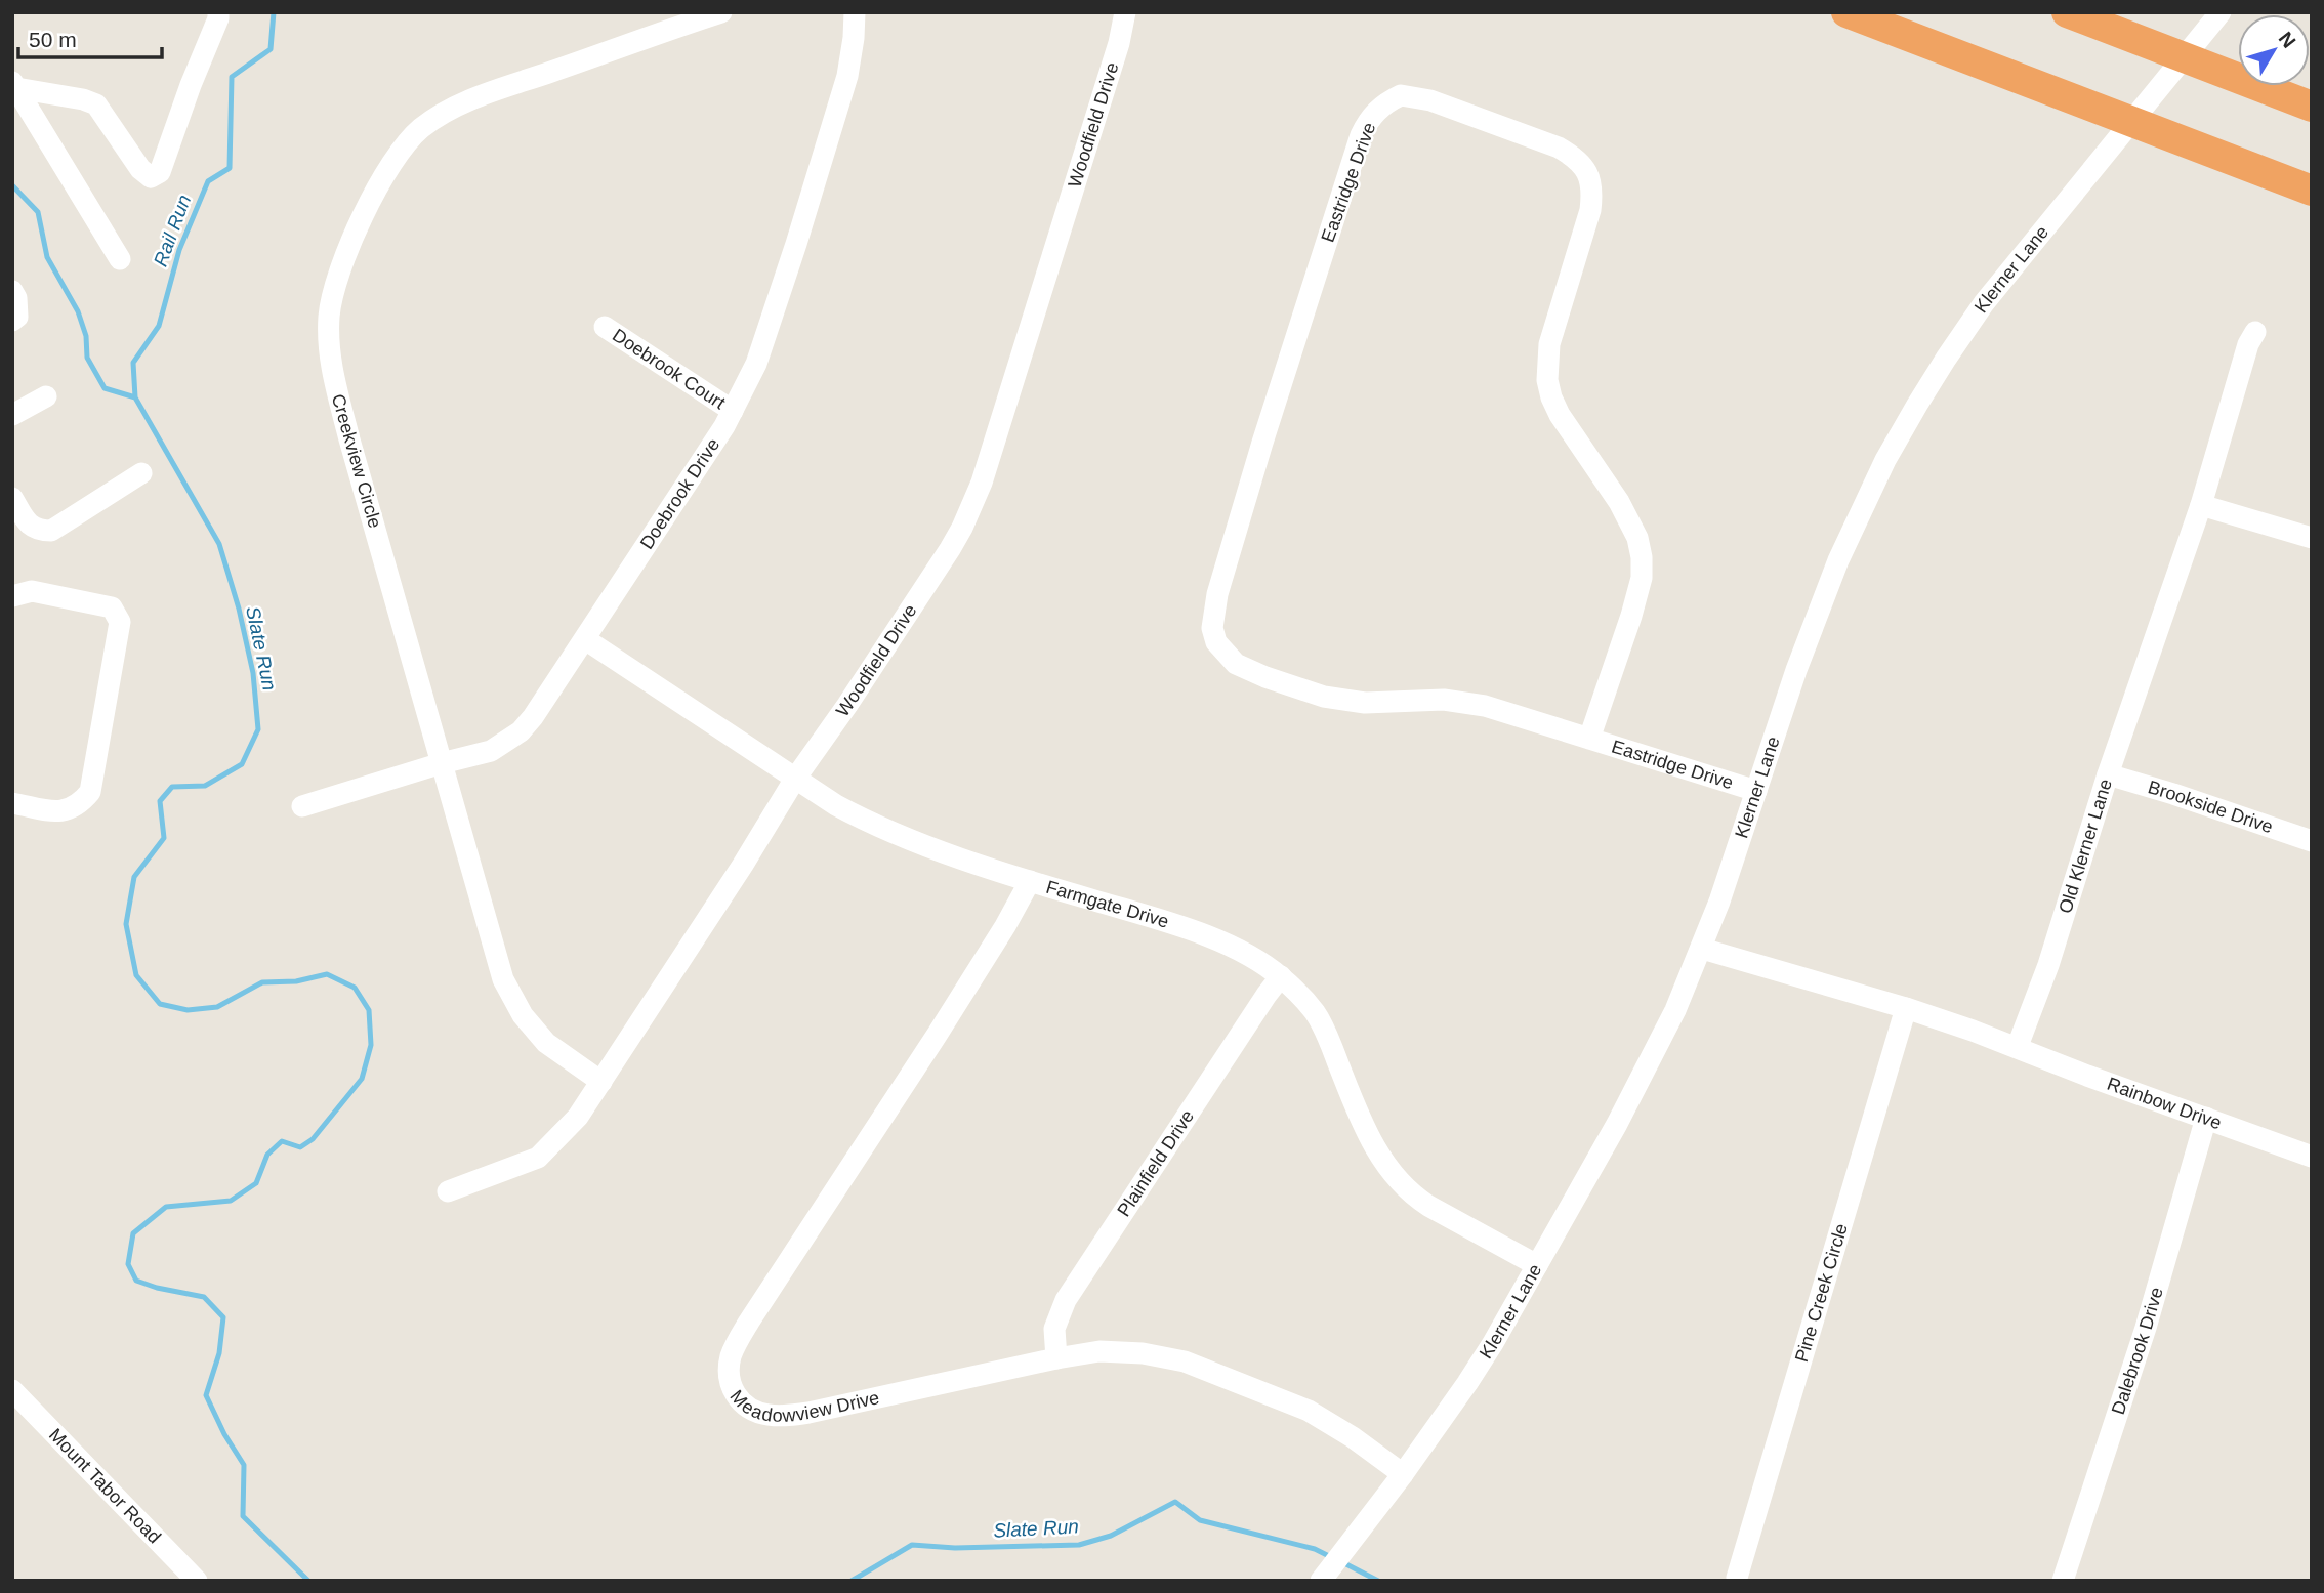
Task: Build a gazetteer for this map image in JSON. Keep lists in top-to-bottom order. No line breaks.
{"streets":{"street":["Woodfield Drive","Eastridge Drive","Klerner Lane","Doebrook Court","Creekview Circle","Doebrook Drive","Brookside Drive","Old Klerner Lane","Farmgate Drive","Rainbow Drive","Plainfield Drive","Pine Creek Circle","Dalebrook Drive","Meadowview Drive","Mount Tabor Road"]},"crossings":[["Woodfield Drive","Creekview Circle"],["Woodfield Drive","Farmgate Drive"],["Eastridge Drive","Klerner Lane"],["Klerner Lane","Farmgate Drive"],["Klerner Lane","Meadowview Drive"],["Doebrook Court","Doebrook Drive"],["Creekview Circle","Doebrook Drive"],["Doebrook Drive","Farmgate Drive"],["Brookside Drive","Old Klerner Lane"],["Old Klerner Lane","Rainbow Drive"],["Farmgate Drive","Plainfield Drive"],["Farmgate Drive","Meadowview Drive"],["Rainbow Drive","Dalebrook Drive"],["Plainfield Drive","Meadowview Drive"]],"water":["Rail Run","Slate Run"],"scale_bar":"50 m","north":"top right"}
